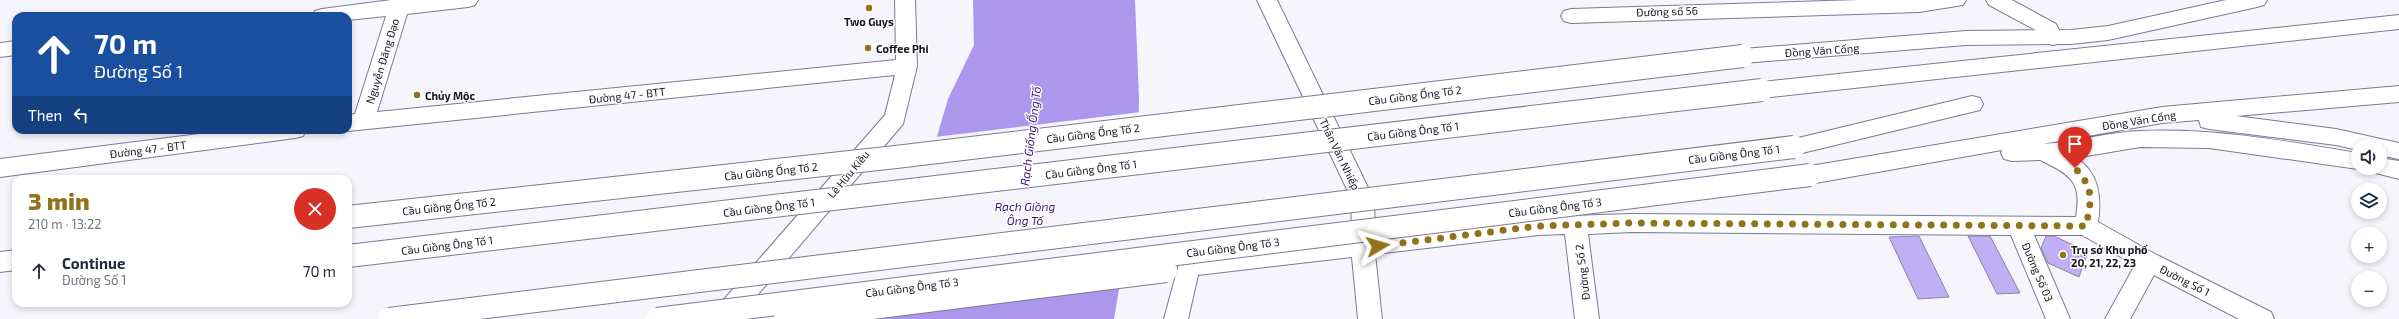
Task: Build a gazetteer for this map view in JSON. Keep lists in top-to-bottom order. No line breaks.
{"streets":{"main road":["Đường số 56","Đồng Văn Cống","Nguyễn Đăng Đạo","Đường 47 - BTT","Cầu Giồng Ống Tố 2","Cầu Giồng Ông Tố 1","Thân Văn Nhiếp","Lê Hữu Kiều","Cầu Giồng Ông Tố 3","Đường Số 2","Đường Số 03","Đường Số 1"]},"crossings":[["Đồng Văn Cống","Cầu Giồng Ống Tố 2"],["Đồng Văn Cống","Cầu Giồng Ông Tố 3"],["Nguyễn Đăng Đạo","Đường 47 - BTT"],["Đường 47 - BTT","Lê Hữu Kiều"],["Thân Văn Nhiếp","Đường Số 1"],["Đường Số 2","Đường Số 1"],["Đường Số 03","Đường Số 1"]],"water":["Rạch Giống Ống Tố","Rạch Giồng Ông Tố"],"places":["Two Guys","Coffee Phi","Chủy Mộc","Trụ sở Khu phố 20, 21, 22, 23"],"page":{"turn":["70 m","Đường Số 1"],"then":"Then","map_buttons":["+","−"],"heading":["3 min","210 m · 13:22"],"list":[{"name":"Continue","note":"Đường Số 1","value":"70 m"}]}}
